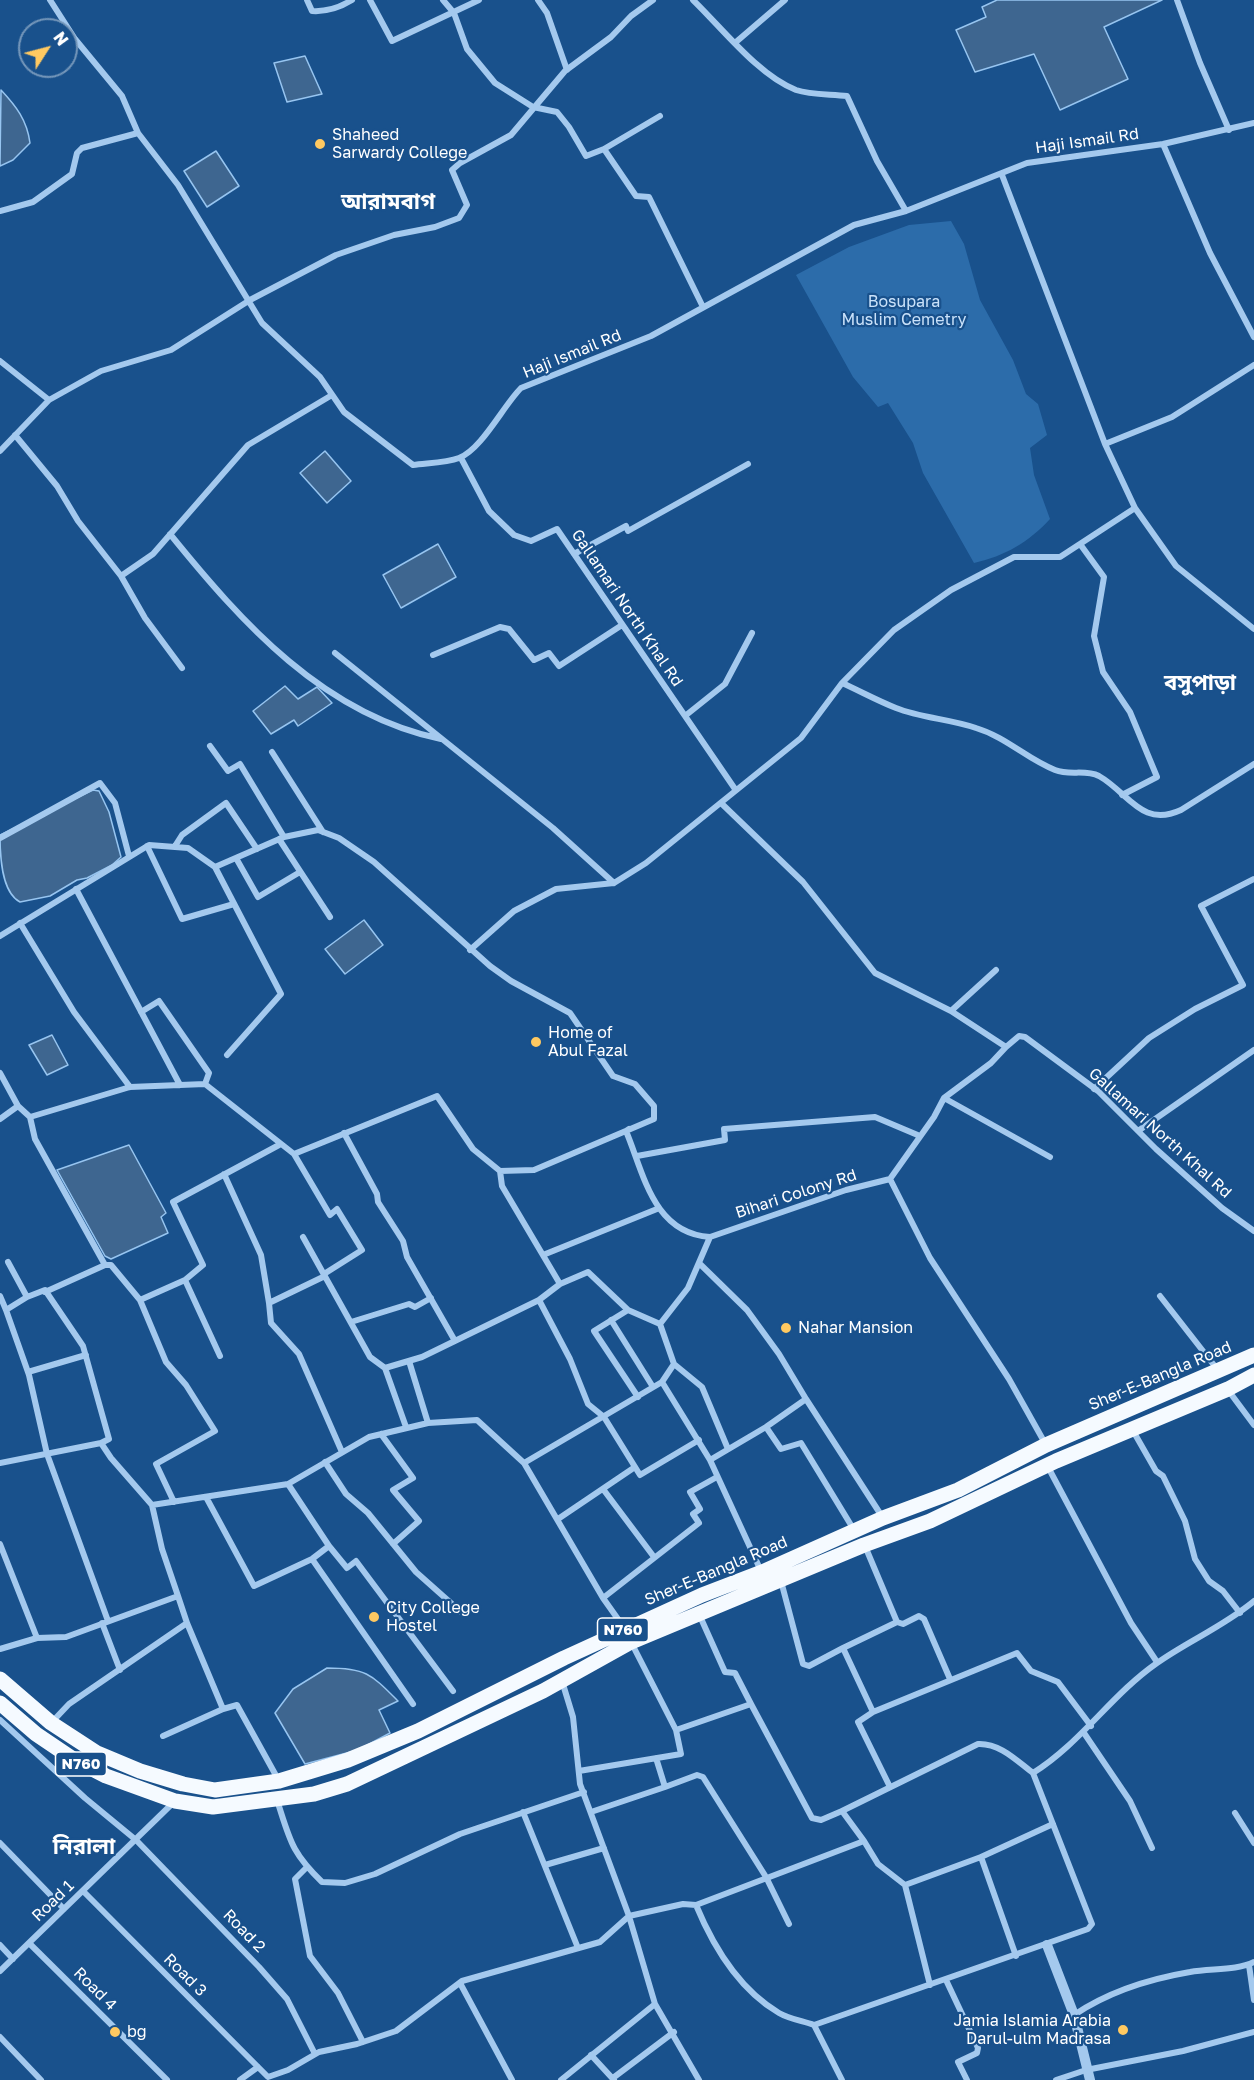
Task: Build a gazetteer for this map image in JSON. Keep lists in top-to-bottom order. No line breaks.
{"streets":{"highway":["Sher-E-Bangla Road","N760"],"street":["Haji Ismail Rd","Gallamari North Khal Rd","Bihari Colony Rd","Road 1","Road 2","Road 3","Road 4"]},"crossings":[["Haji Ismail Rd","Gallamari North Khal Rd"],["Sher-E-Bangla Road","Road 1"],["Road 1","Road 2"],["Road 1","Road 3"],["Road 1","Road 4"],["Road 2","Road 3"]],"districts":["আরামবাগ","বসুপাড়া","নিরালা"],"parks":["Bosupara Muslim Cemetry"],"places":["Shaheed Sarwardy College","Home of Abul Fazal","Nahar Mansion","City College Hostel","Jamia Islamia Arabia Darul-ulm Madrasa","bg"],"north":"top right"}
